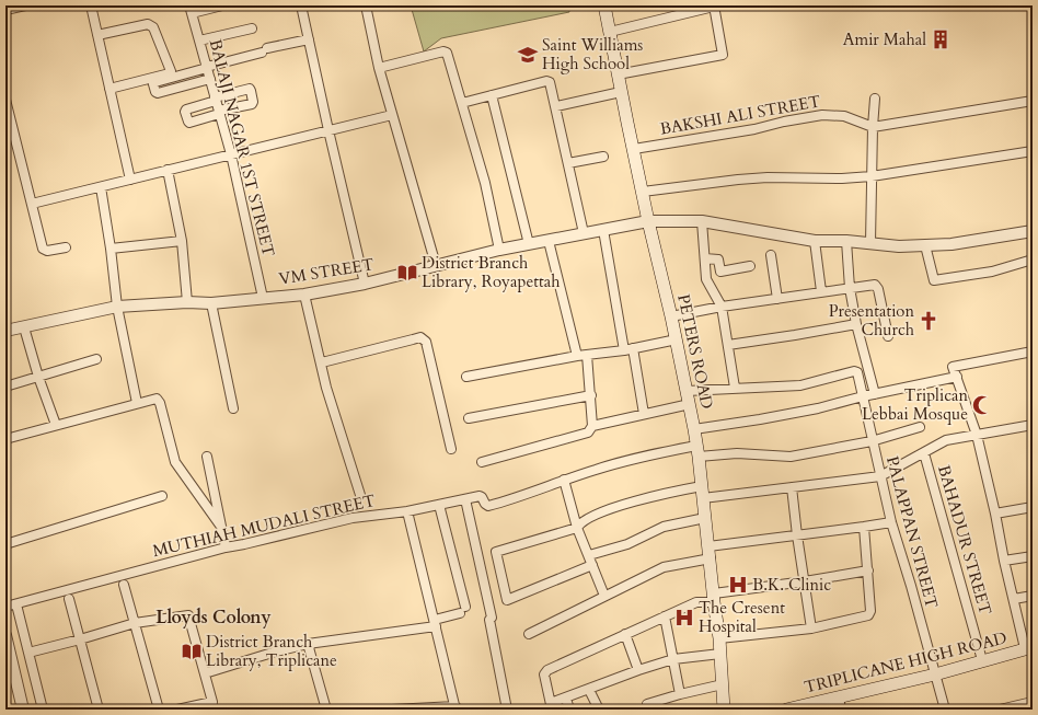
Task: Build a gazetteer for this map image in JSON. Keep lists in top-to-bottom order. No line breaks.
{"streets":{"main road":["PETERS ROAD","TRIPLICANE HIGH ROAD"],"street":["BAKSHI ALI STREET","BALAJI NAGAR 1ST STREET","VM STREET","MUTHIAH MUDALI STREET","PALAPPAN STREET","BAHADUR STREET"]},"crossings":[["BAKSHI ALI STREET","PETERS ROAD"],["BALAJI NAGAR 1ST STREET","VM STREET"],["VM STREET","PETERS ROAD"],["PALAPPAN STREET","TRIPLICANE HIGH ROAD"],["BAHADUR STREET","TRIPLICANE HIGH ROAD"]],"districts":["Lloyds Colony"],"places":{"building":["Amir Mahal"],"school or university":["Saint Williams High School"],"library":["District Branch Library, Royapettah","District Branch Library, Triplicane"],"church":["Presentation Church"],"mosque":["Triplican Lebbai Mosque"],"hospital":["B.K. Clinic","The Cresent Hospital"]}}
